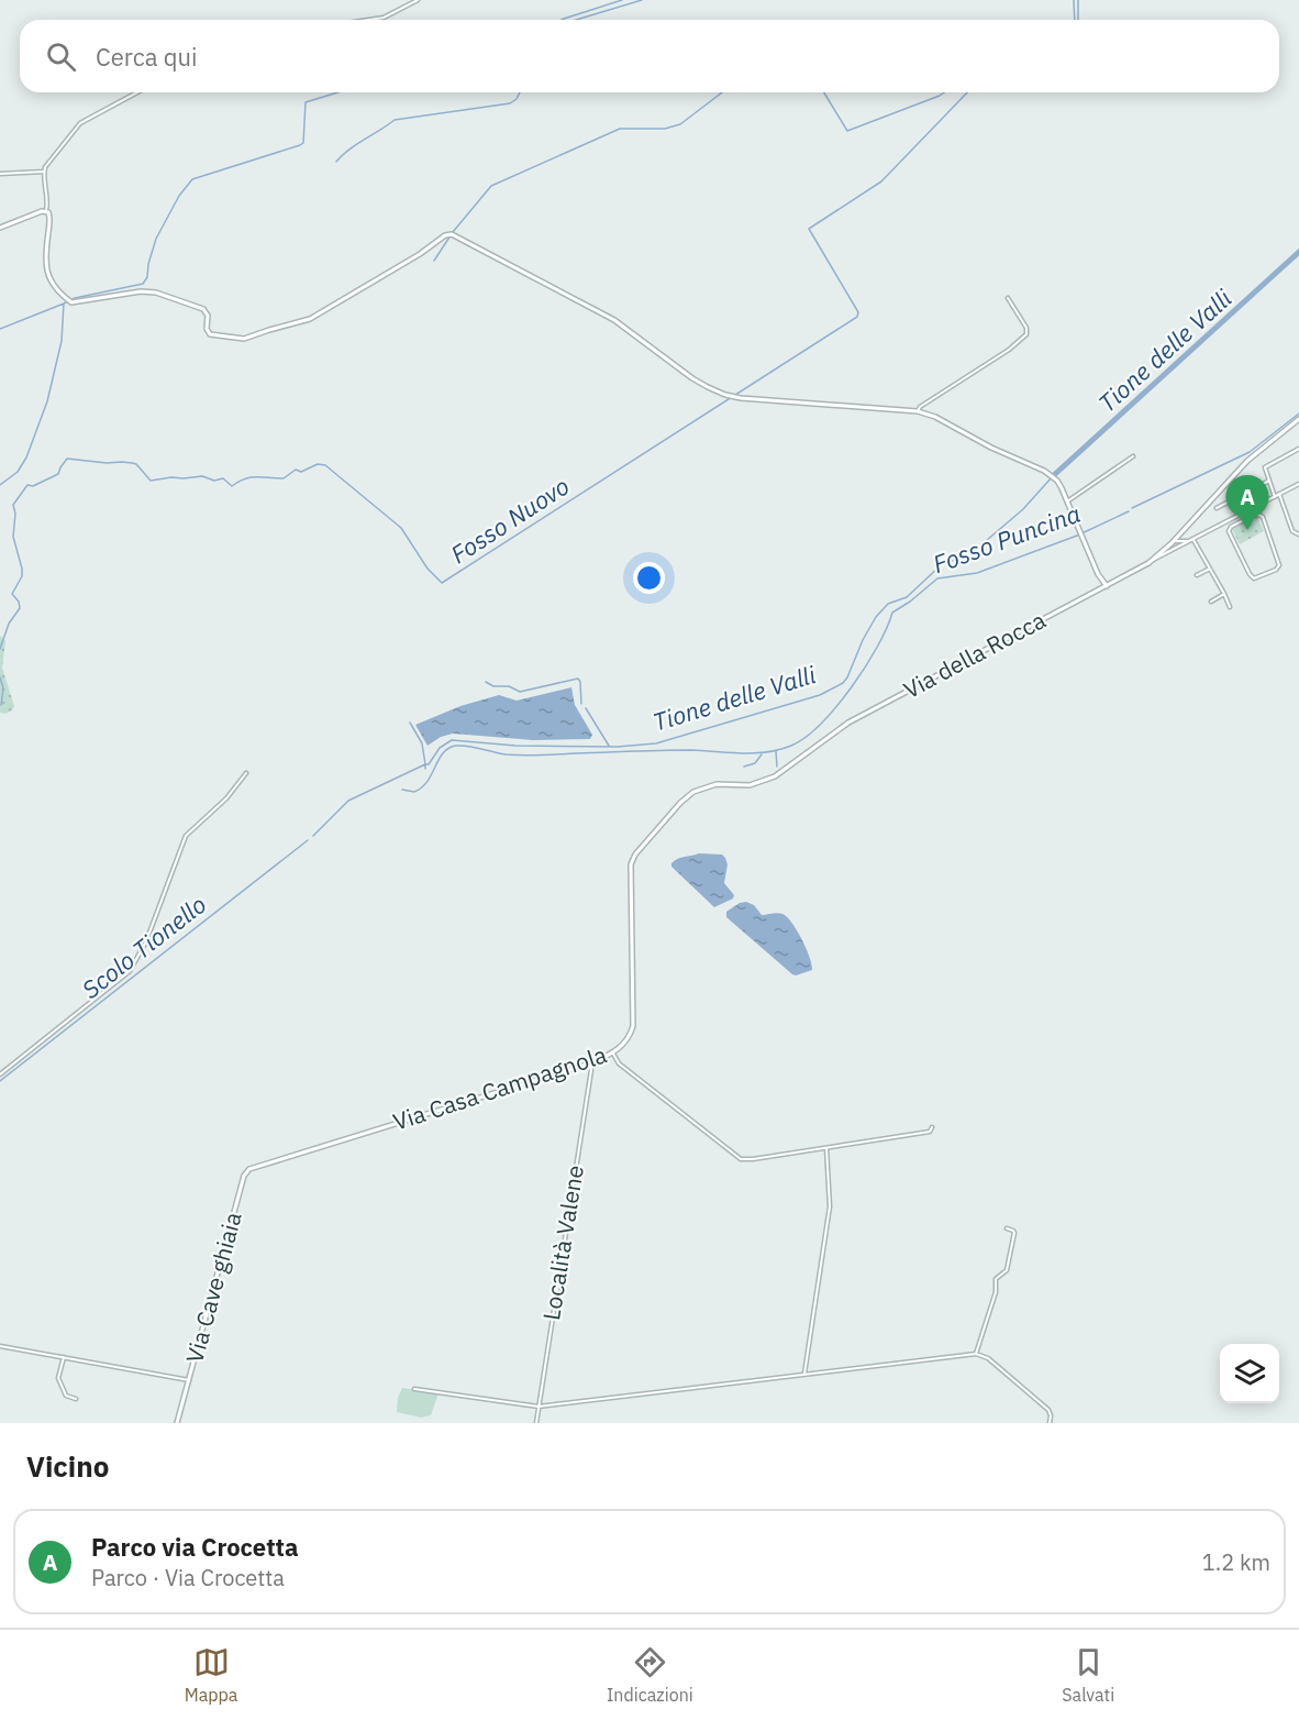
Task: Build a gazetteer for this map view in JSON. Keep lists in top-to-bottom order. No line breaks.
{"streets":{"street":["Via della Rocca","Via Casa Campagnola","Località Valene","Via Cave ghiaia"]},"crossings":[["Via della Rocca","Via Casa Campagnola"],["Via Casa Campagnola","Località Valene"],["Via Casa Campagnola","Via Cave ghiaia"]],"water":["Tione delle Valli","Fosso Nuovo","Fosso Puncina","Scolo Tionello"],"page":{"search":"Cerca qui","pins":"A","heading":"Vicino","list":[{"mark":"A","name":"Parco via Crocetta","note":"Parco · Via Crocetta","value":"1.2 km"}],"nav":["Mappa","Indicazioni","Salvati"]}}
